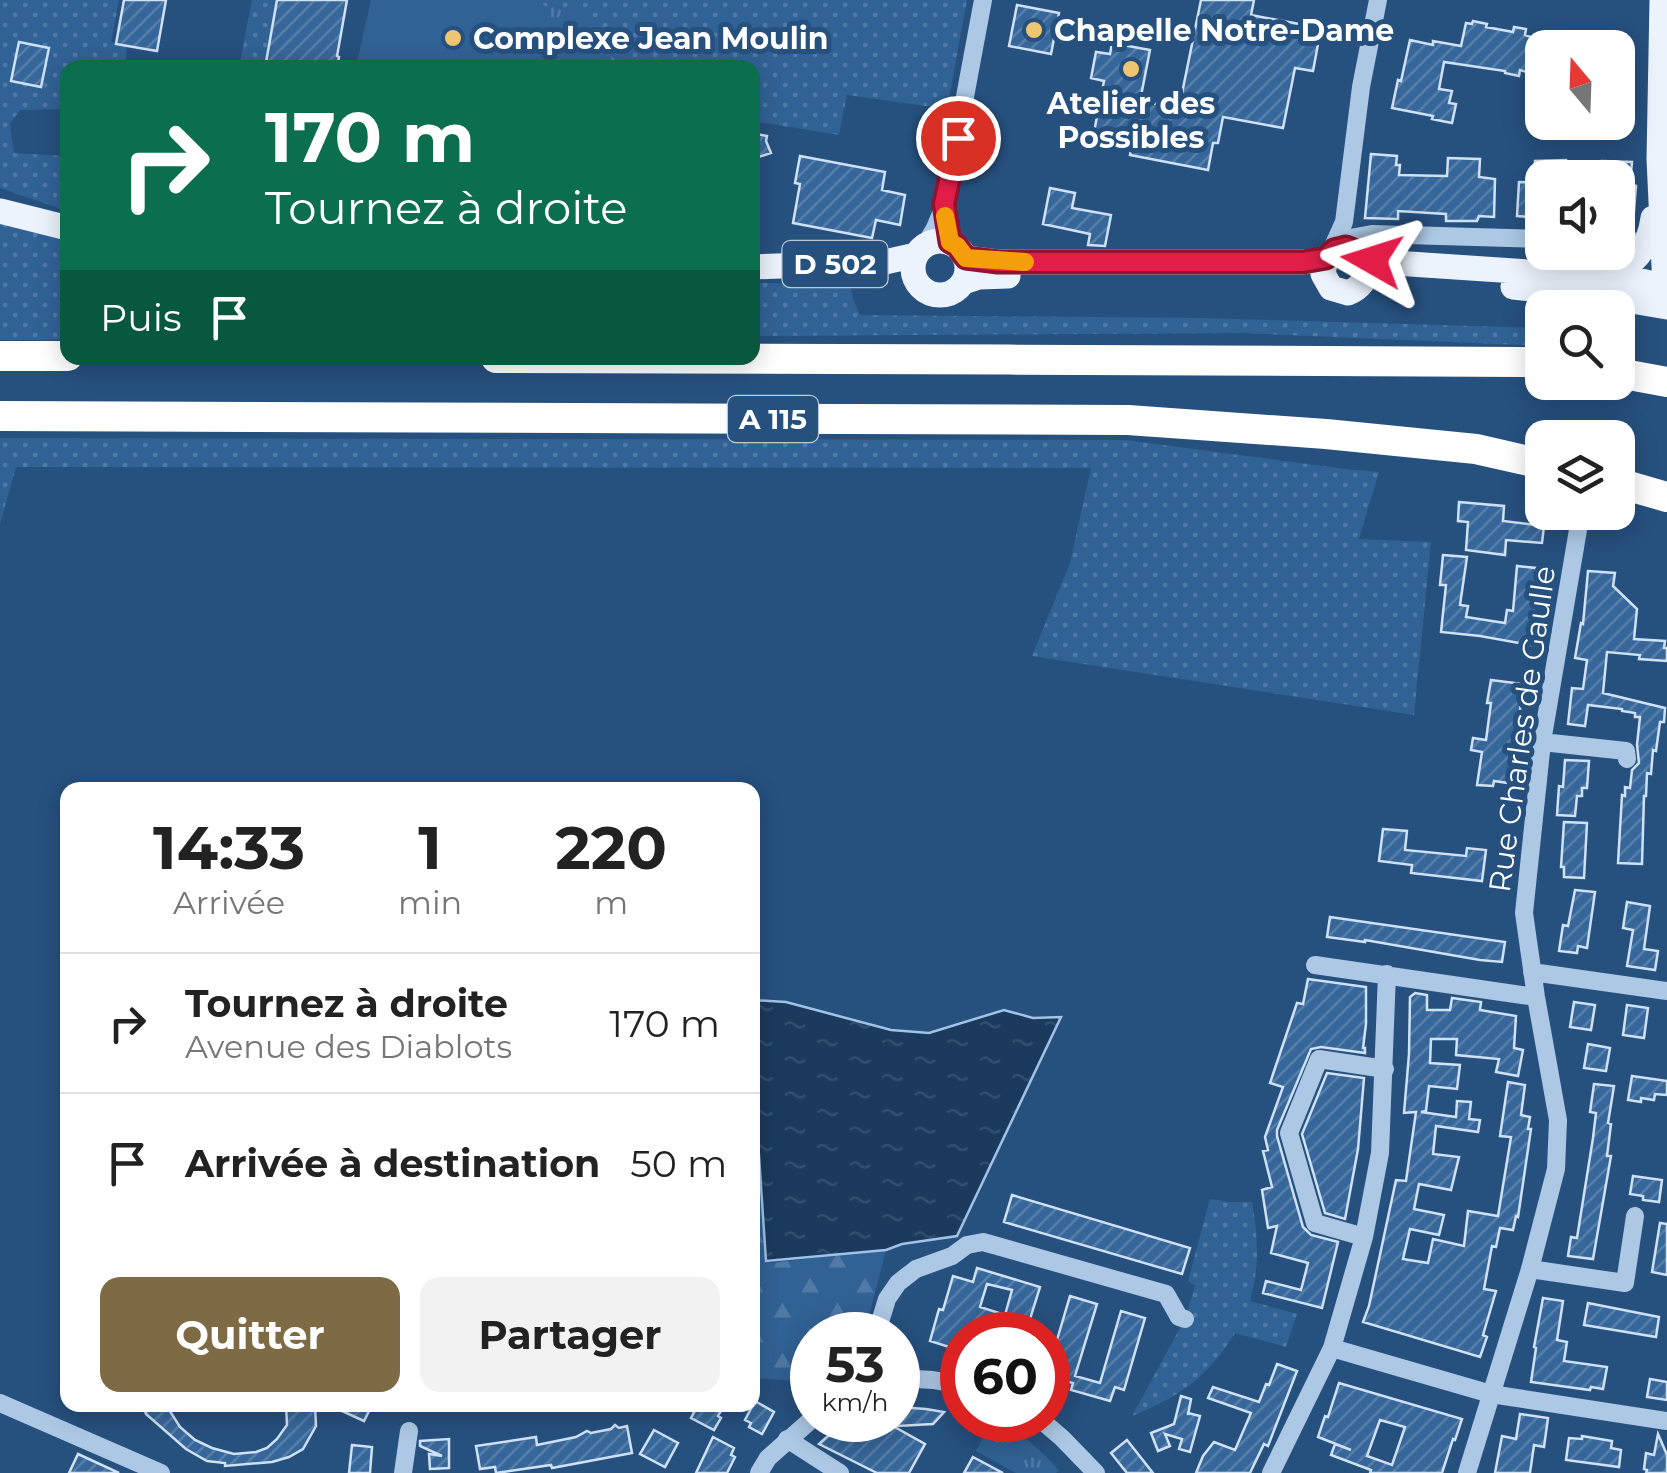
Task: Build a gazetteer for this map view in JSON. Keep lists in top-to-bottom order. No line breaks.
{"streets":{"highway":["A 115"],"main road":["D 502"],"street":["Rue Charles de Gaulle"]},"places":["Chapelle Notre-Dame","Complexe Jean Moulin","Atelier des Possibles"],"north":"top","page":{"turn":["170 m","Tournez à droite"],"then":"Puis","eta":["14:33","Arrivée","1","min","220","m"],"list":[{"name":"Tournez à droite","note":"Avenue des Diablots","value":"170 m"},{"name":"Arrivée à destination","value":"50 m"}],"buttons":["Quitter","Partager"],"speed":"53 km/h","limit":"60"}}
